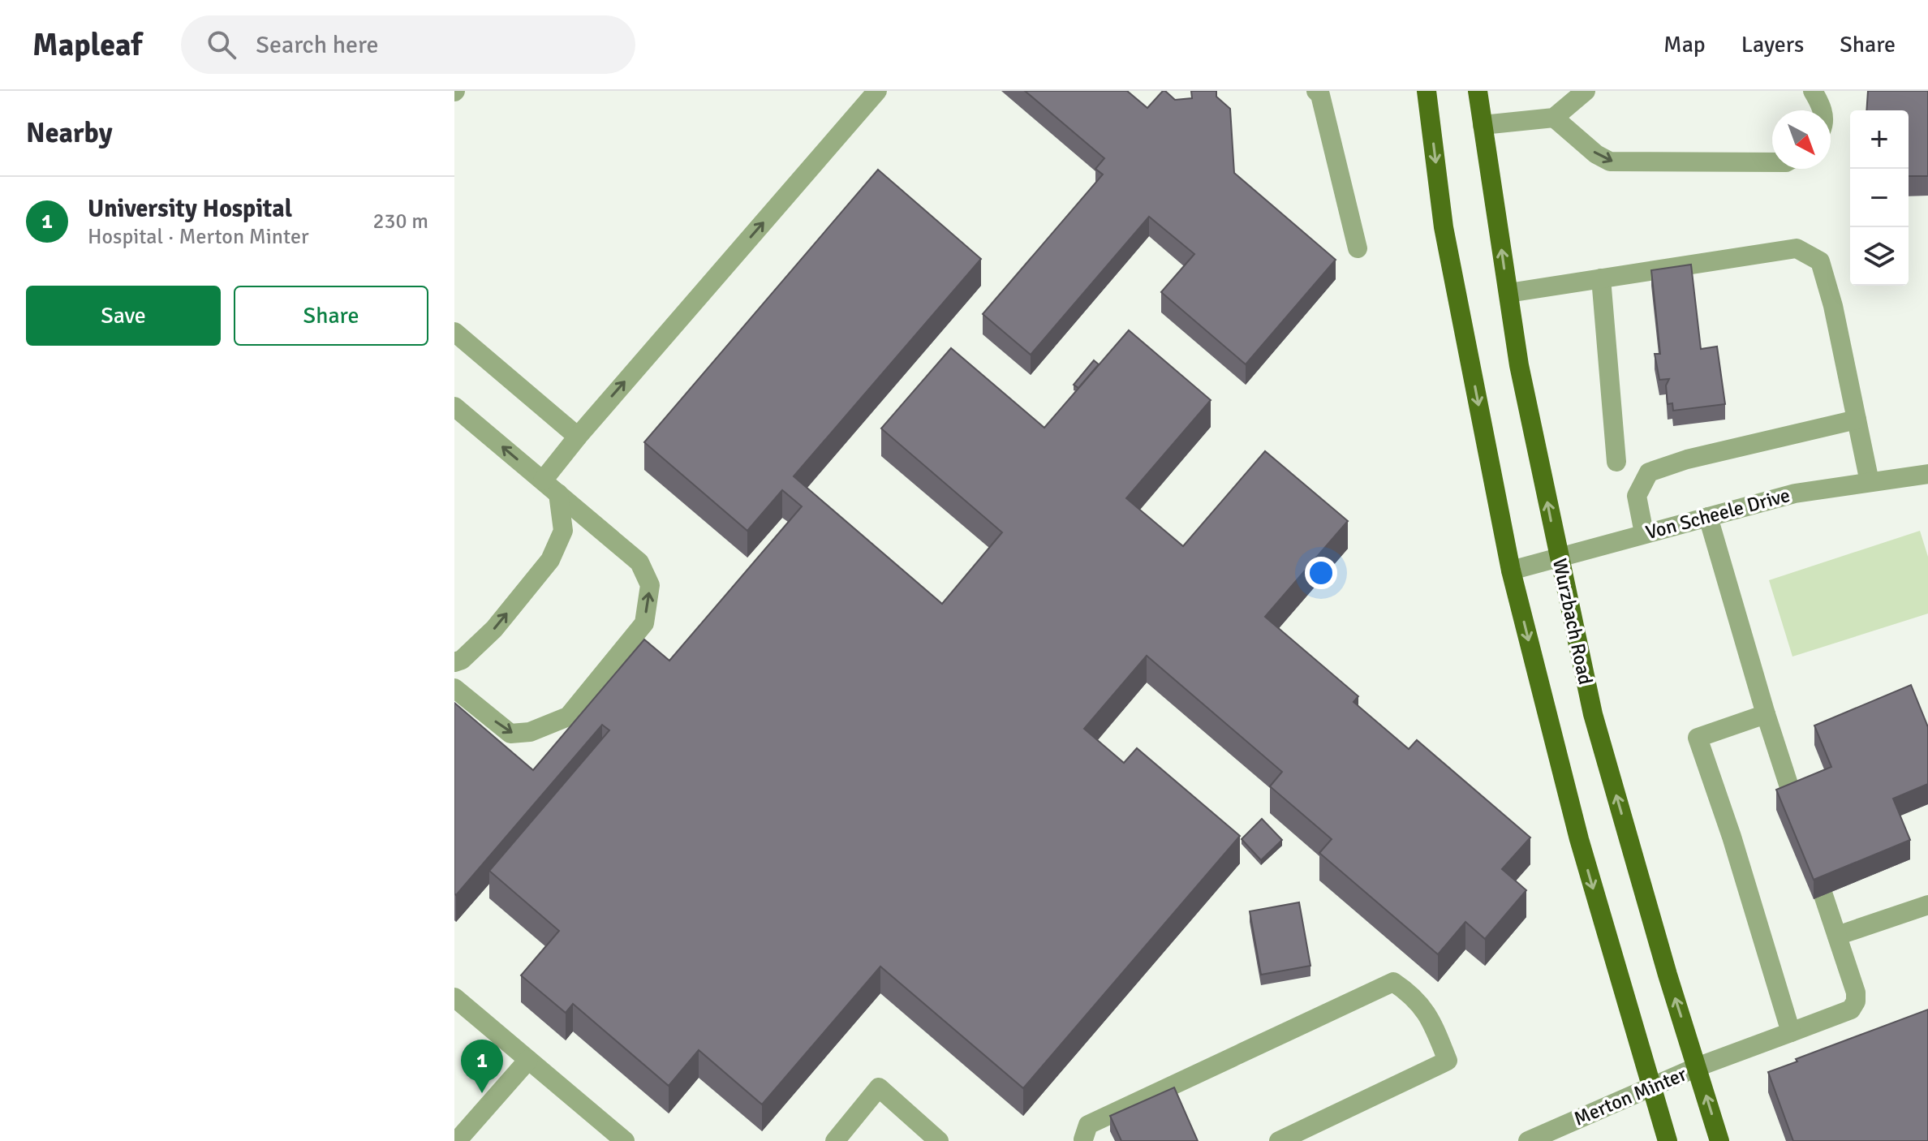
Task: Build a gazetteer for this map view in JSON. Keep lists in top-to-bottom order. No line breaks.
{"streets":{"main road":["Wurzbach Road"],"street":["Von Scheele Drive","Merton Minter"]},"crossings":[["Von Scheele Drive","Wurzbach Road"],["Wurzbach Road","Merton Minter"]],"north":"bottom right","page":{"header":"Mapleaf","search":"Search here","nav":["Map","Layers","Share"],"heading":"Nearby","map_buttons":["+","−"],"list":[{"mark":"1","name":"University Hospital","note":"Hospital · Merton Minter","value":"230 m"}],"buttons":["Save","Share"],"pins":"1"}}
